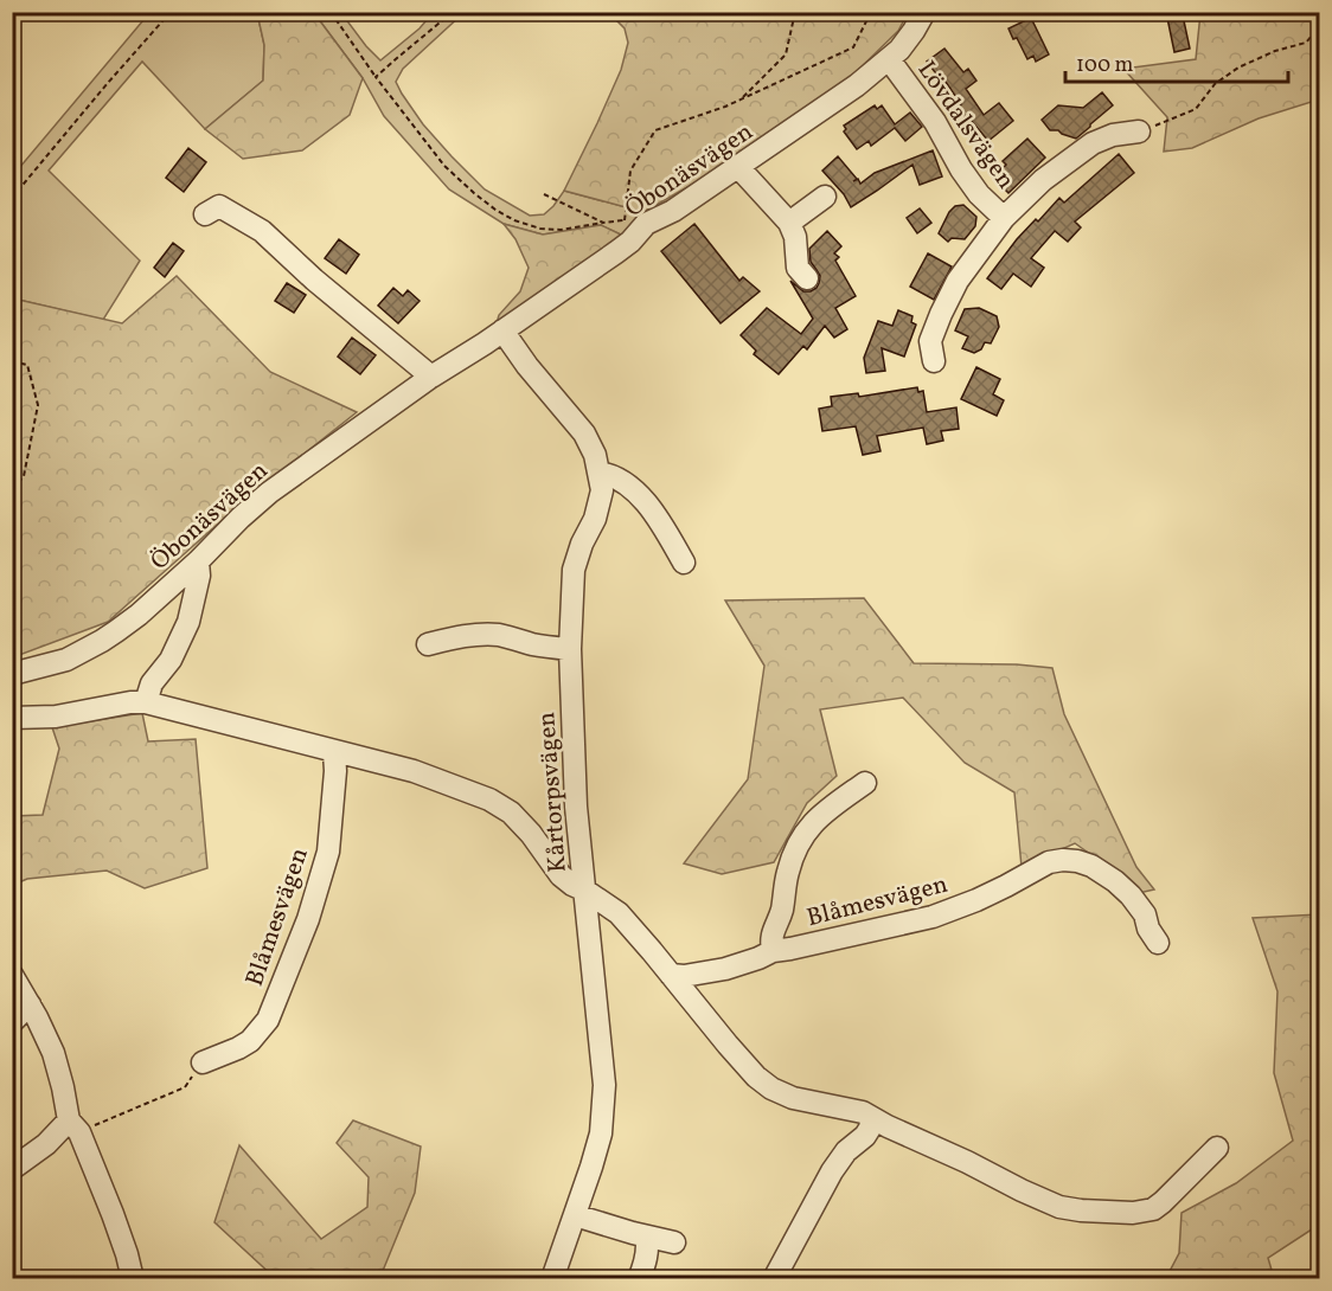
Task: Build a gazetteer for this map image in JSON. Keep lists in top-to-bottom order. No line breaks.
{"streets":{"street":["Lövdalsvägen","Öbonäsvägen","Kårtorpsvägen","Blåmesvägen"]},"crossings":[["Lövdalsvägen","Öbonäsvägen"],["Öbonäsvägen","Kårtorpsvägen"]],"scale_bar":"100 m"}
